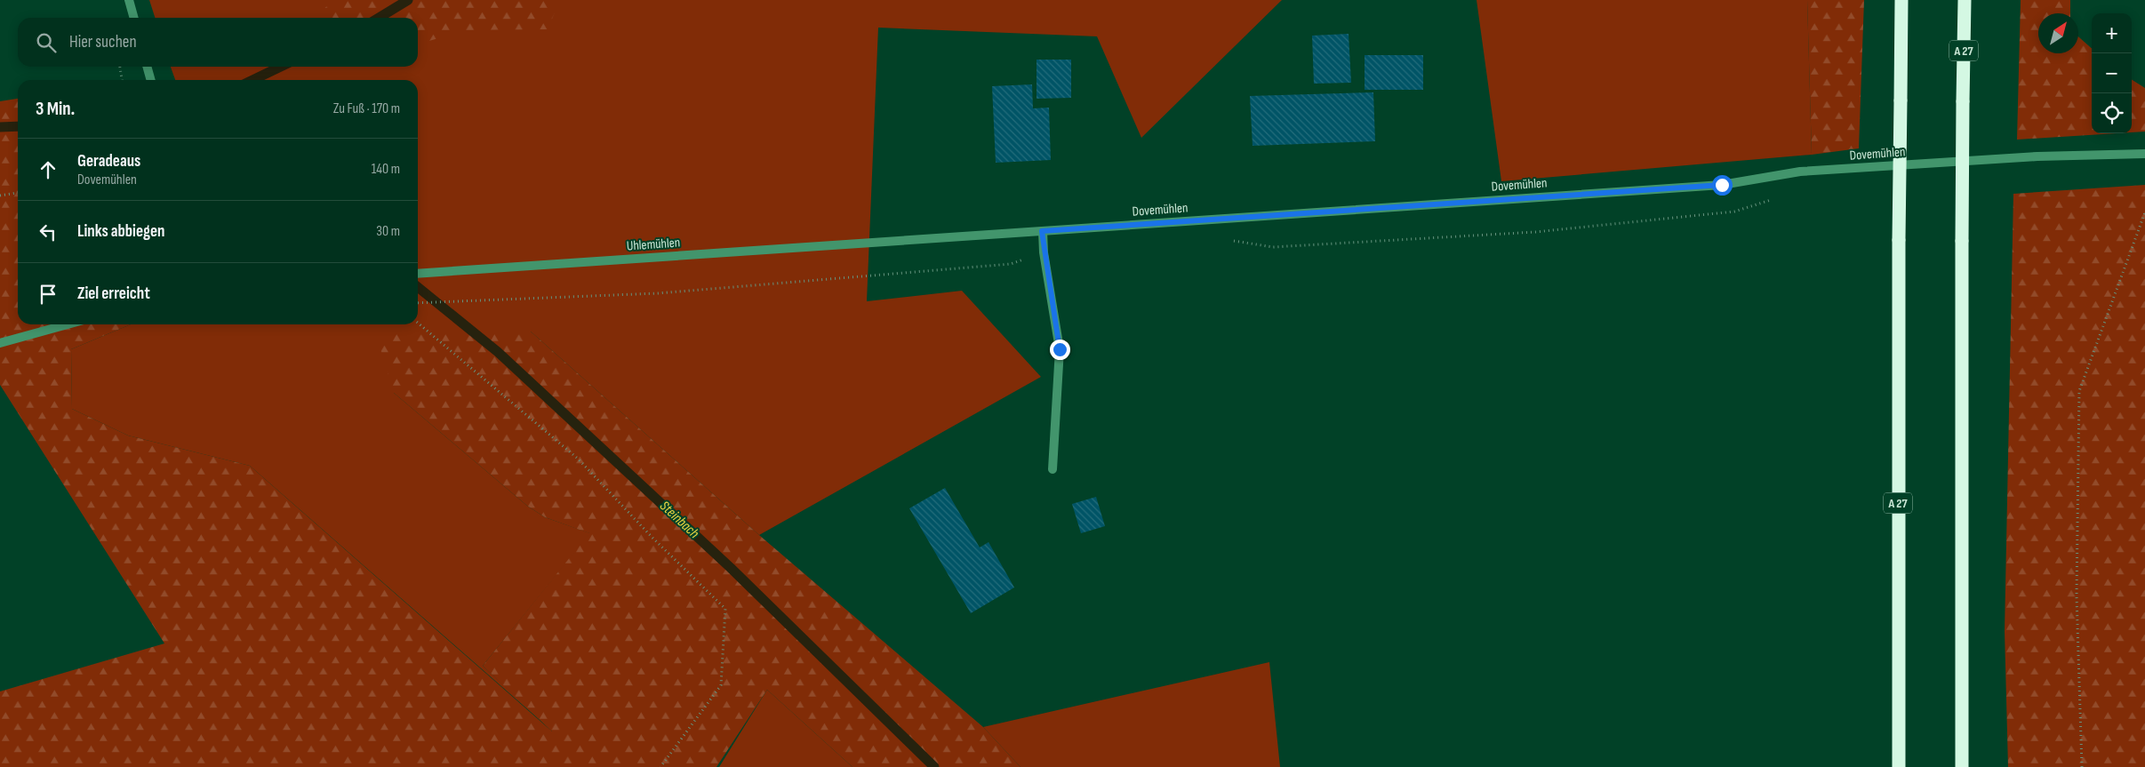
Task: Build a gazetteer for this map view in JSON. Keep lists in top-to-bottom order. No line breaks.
{"streets":{"highway":["A 27"],"street":["Dovemühlen","Uhlemühlen"]},"crossings":[["Dovemühlen","Uhlemühlen"]],"water":["Steinbach"],"north":"top right","page":{"map_buttons":["+","−"],"search":"Hier suchen","heading":["3 Min.","Zu Fuß · 170 m"],"list":[["Geradeaus","Dovemühlen","140 m"],["Links abbiegen","30 m"],"Ziel erreicht"]}}
